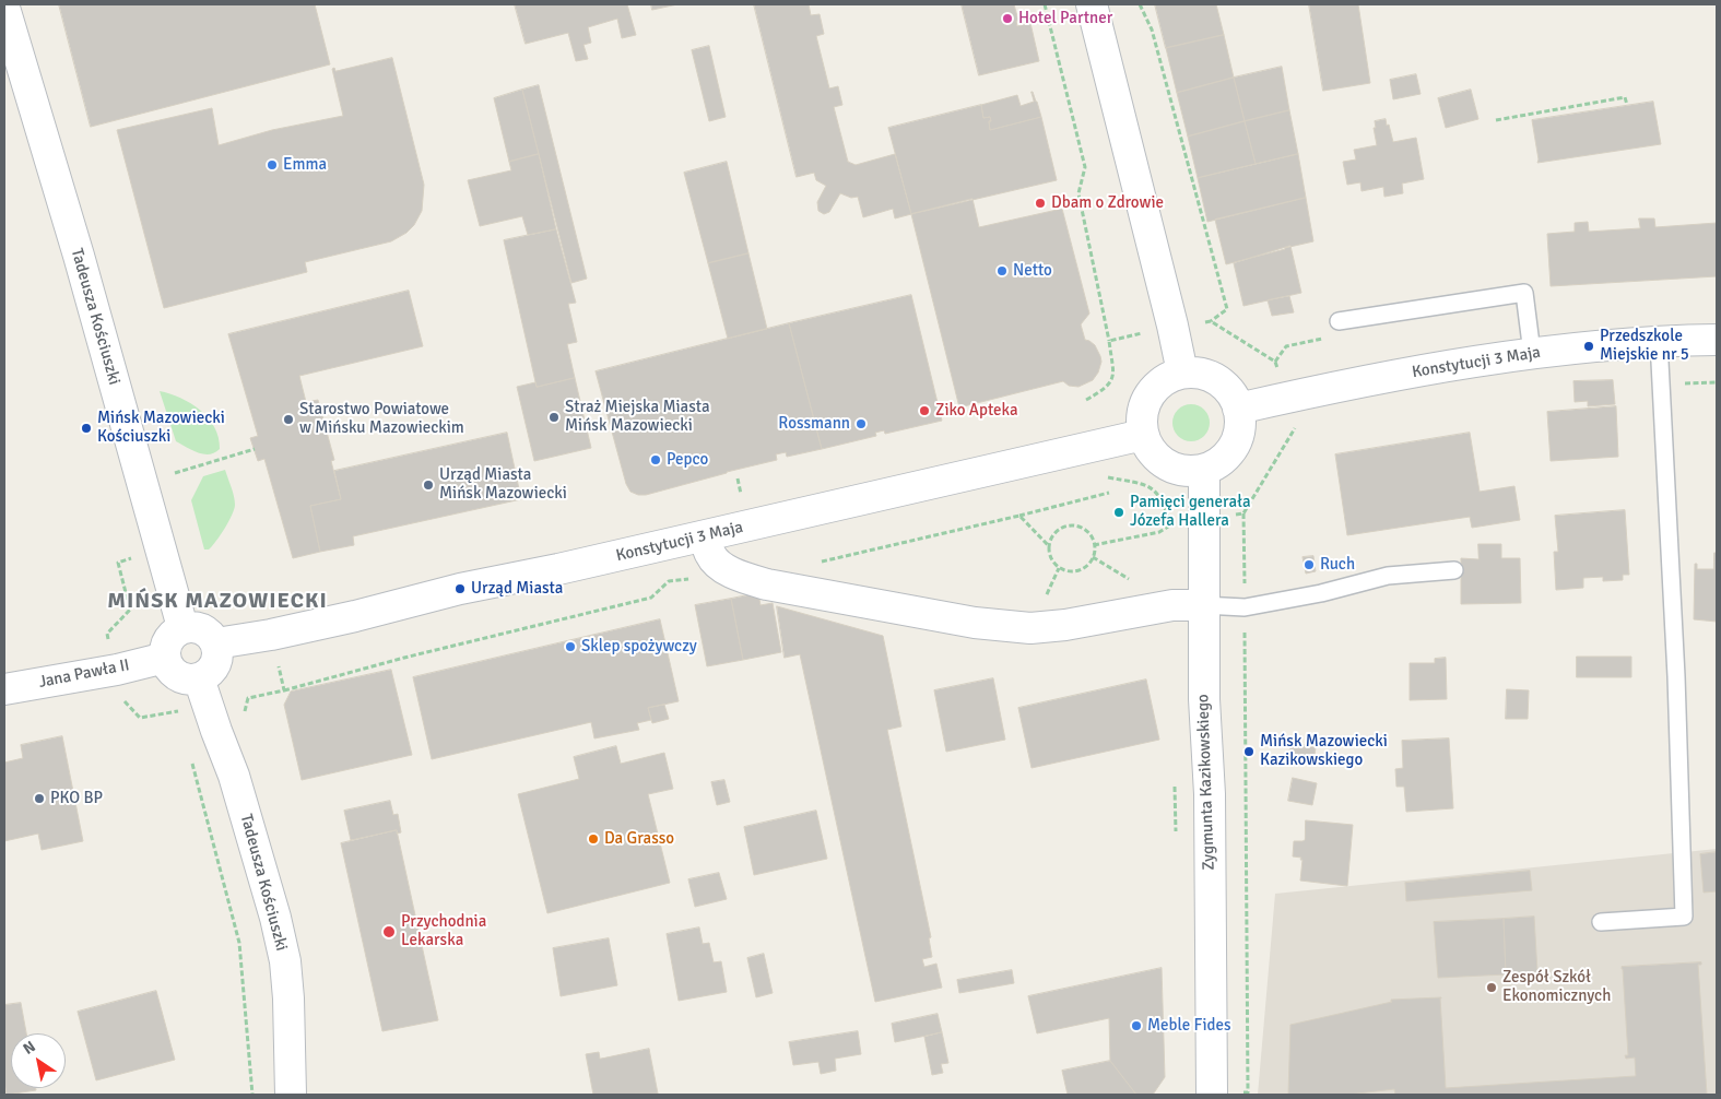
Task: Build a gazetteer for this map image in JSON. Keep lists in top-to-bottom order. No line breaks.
{"streets":{"street":["Tadeusza Kościuszki","Konstytucji 3 Maja","Jana Pawła II","Zygmunta Kazikowskiego"]},"crossings":[["Tadeusza Kościuszki","Konstytucji 3 Maja"],["Tadeusza Kościuszki","Jana Pawła II"],["Konstytucji 3 Maja","Jana Pawła II"],["Konstytucji 3 Maja","Zygmunta Kazikowskiego"]],"districts":["MIŃSK MAZOWIECKI"],"places":["Hotel Partner","Emma","Dbam o Zdrowie","Netto","Przedszkole Miejskie nr 5","Ziko Apteka","Straż Miejska Miasta Mińsk Mazowiecki","Starostwo Powiatowe w Mińsku Mazowieckim","Rossmann","Mińsk Mazowiecki Kościuszki","Pepco","Urząd Miasta Mińsk Mazowiecki","Pamięci generała Józefa Hallera","Ruch","Urząd Miasta","Sklep spożywczy","Mińsk Mazowiecki Kazikowskiego","PKO BP","Da Grasso","Przychodnia Lekarska","Zespół Szkół Ekonomicznych","Meble Fides"],"north":"top left"}
